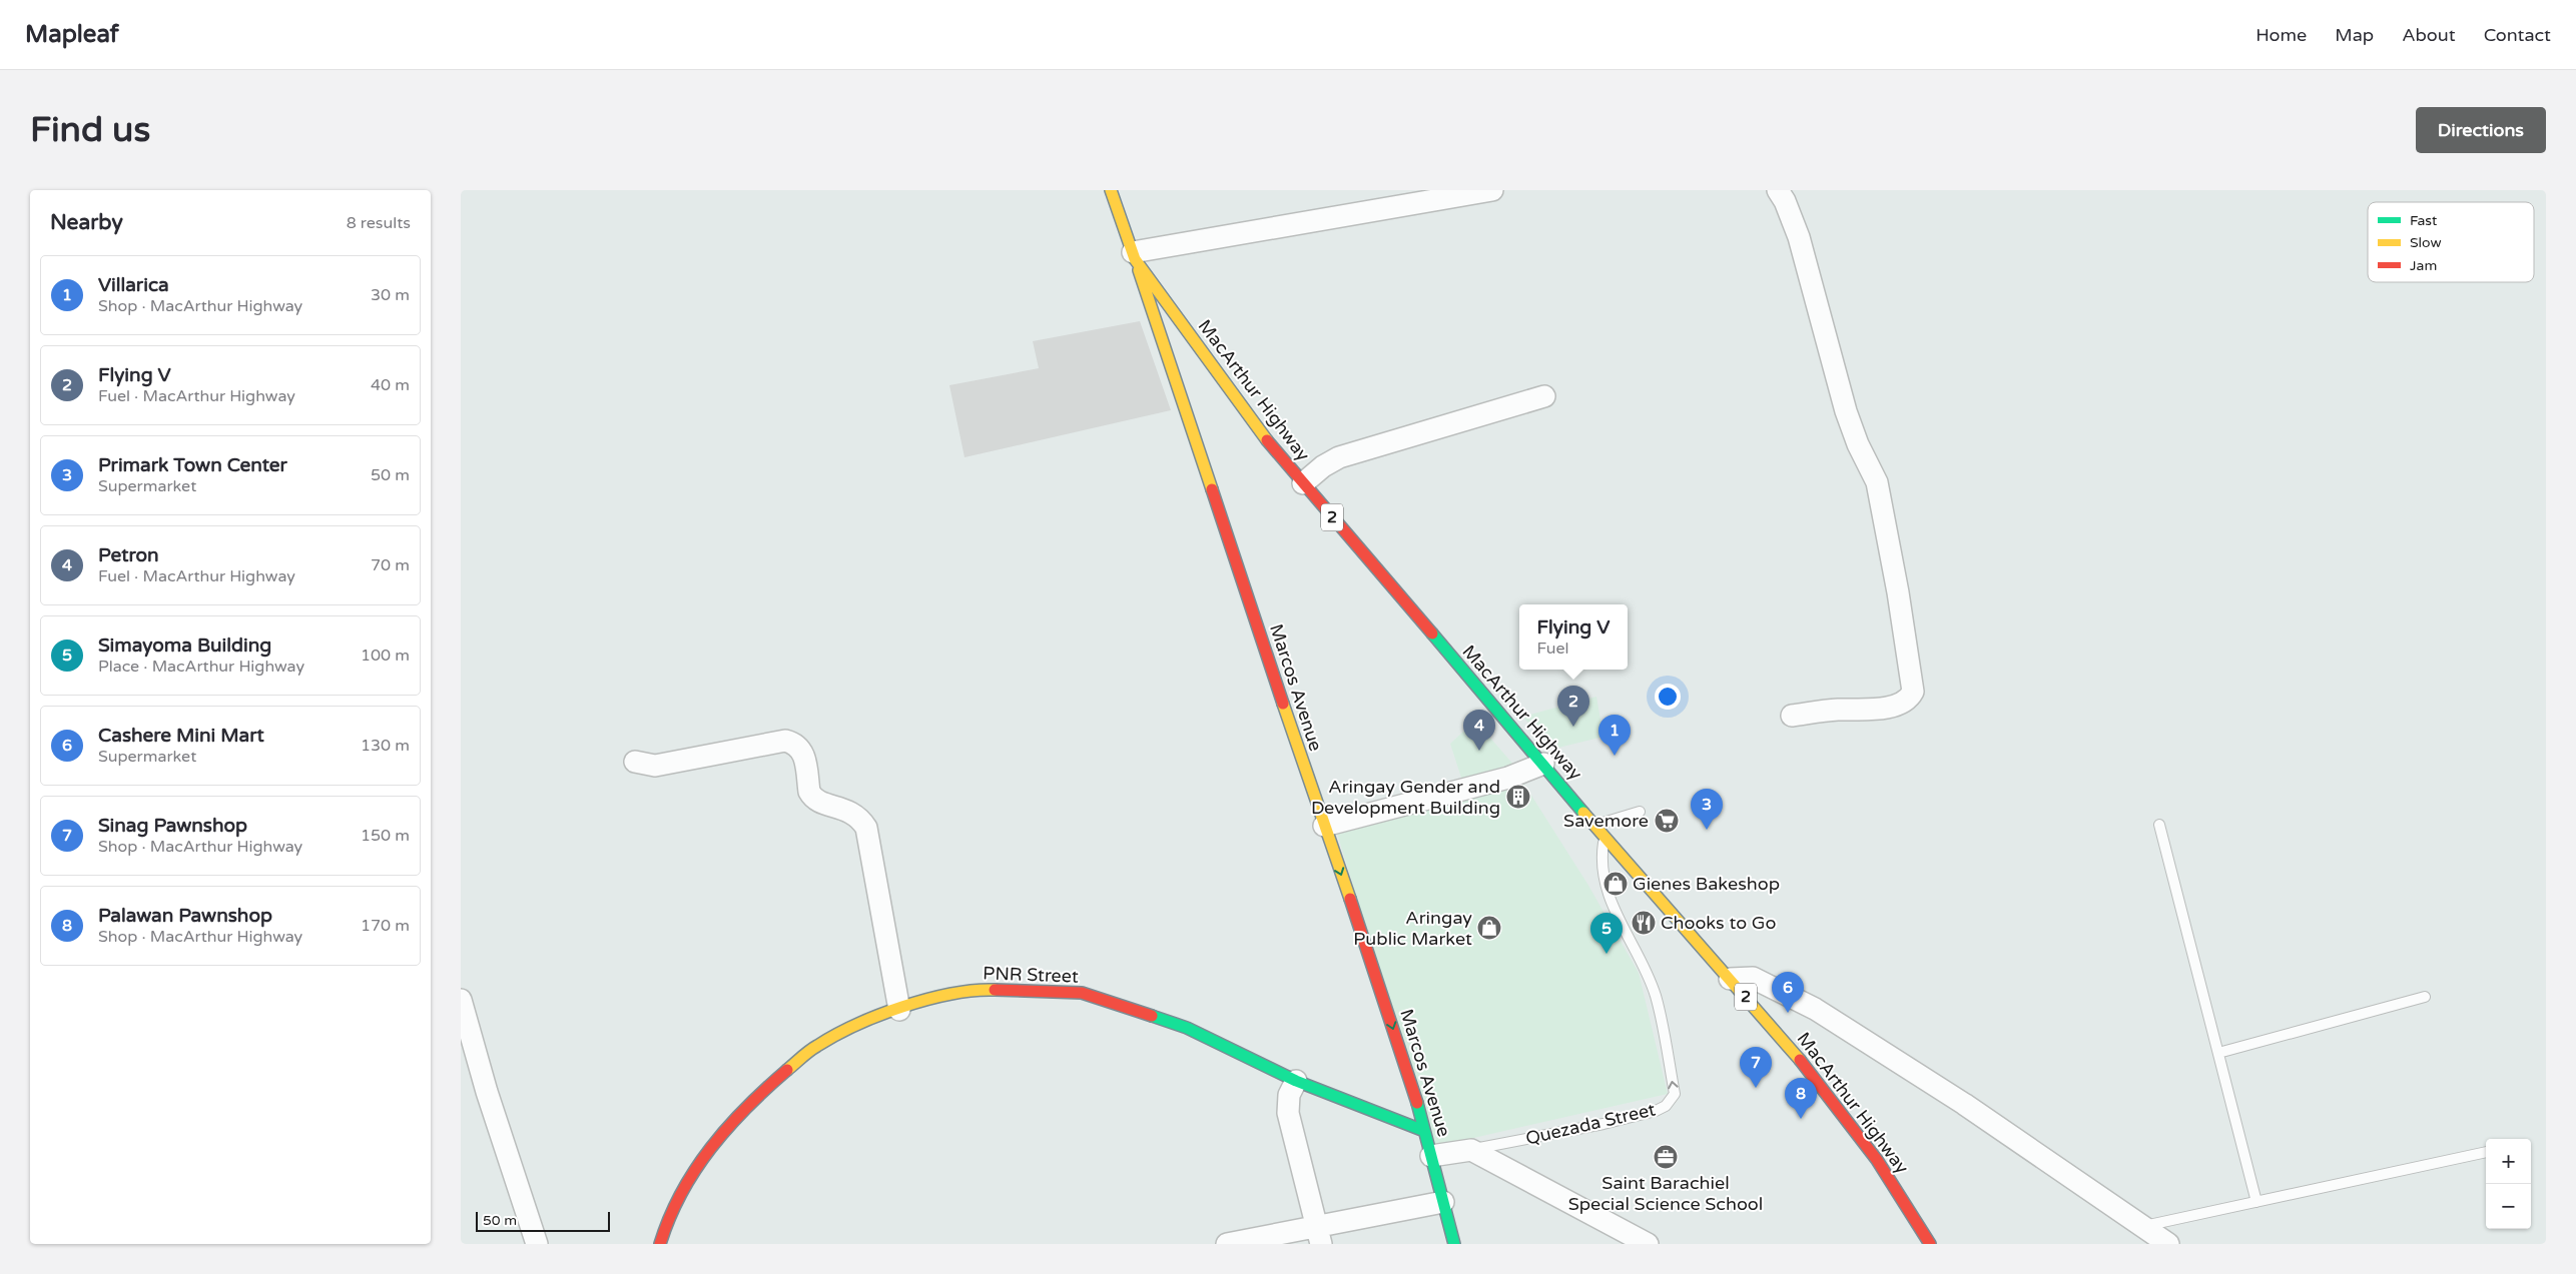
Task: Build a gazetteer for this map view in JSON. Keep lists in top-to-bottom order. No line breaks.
{"streets":{"main road":["MacArthur Highway","2","Marcos Avenue","PNR Street"],"lane":["Quezada Street"]},"crossings":[["MacArthur Highway","Marcos Avenue"],["MacArthur Highway","Quezada Street"],["Marcos Avenue","PNR Street"]],"places":{"building":["Aringay Gender and Development Building"],"supermarket":["Savemore"],"shop":["Gienes Bakeshop","Aringay Public Market"],"restaurant":["Chooks to Go"],"office":["Saint Barachiel Special Science School"]},"legend":["Fast","Slow","Jam"],"scale_bar":"50 m","page":{"header":"Mapleaf","nav":["Home","Map","About","Contact"],"buttons":"Directions","title":"Find us","heading":["Nearby","8 results"],"list":[{"mark":"1","name":"Villarica","note":"Shop · MacArthur Highway","value":"30 m"},{"mark":"2","name":"Flying V","note":"Fuel · MacArthur Highway","value":"40 m"},{"mark":"3","name":"Primark Town Center","note":"Supermarket","value":"50 m"},{"mark":"4","name":"Petron","note":"Fuel · MacArthur Highway","value":"70 m"},{"mark":"5","name":"Simayoma Building","note":"Place · MacArthur Highway","value":"100 m"},{"mark":"6","name":"Cashere Mini Mart","note":"Supermarket","value":"130 m"},{"mark":"7","name":"Sinag Pawnshop","note":"Shop · MacArthur Highway","value":"150 m"},{"mark":"8","name":"Palawan Pawnshop","note":"Shop · MacArthur Highway","value":"170 m"}],"popup":["Flying V","Fuel"],"pins":["2","4","1","3","5","6","7","8"],"map_buttons":["+","−"],"scale":"50 m"}}
